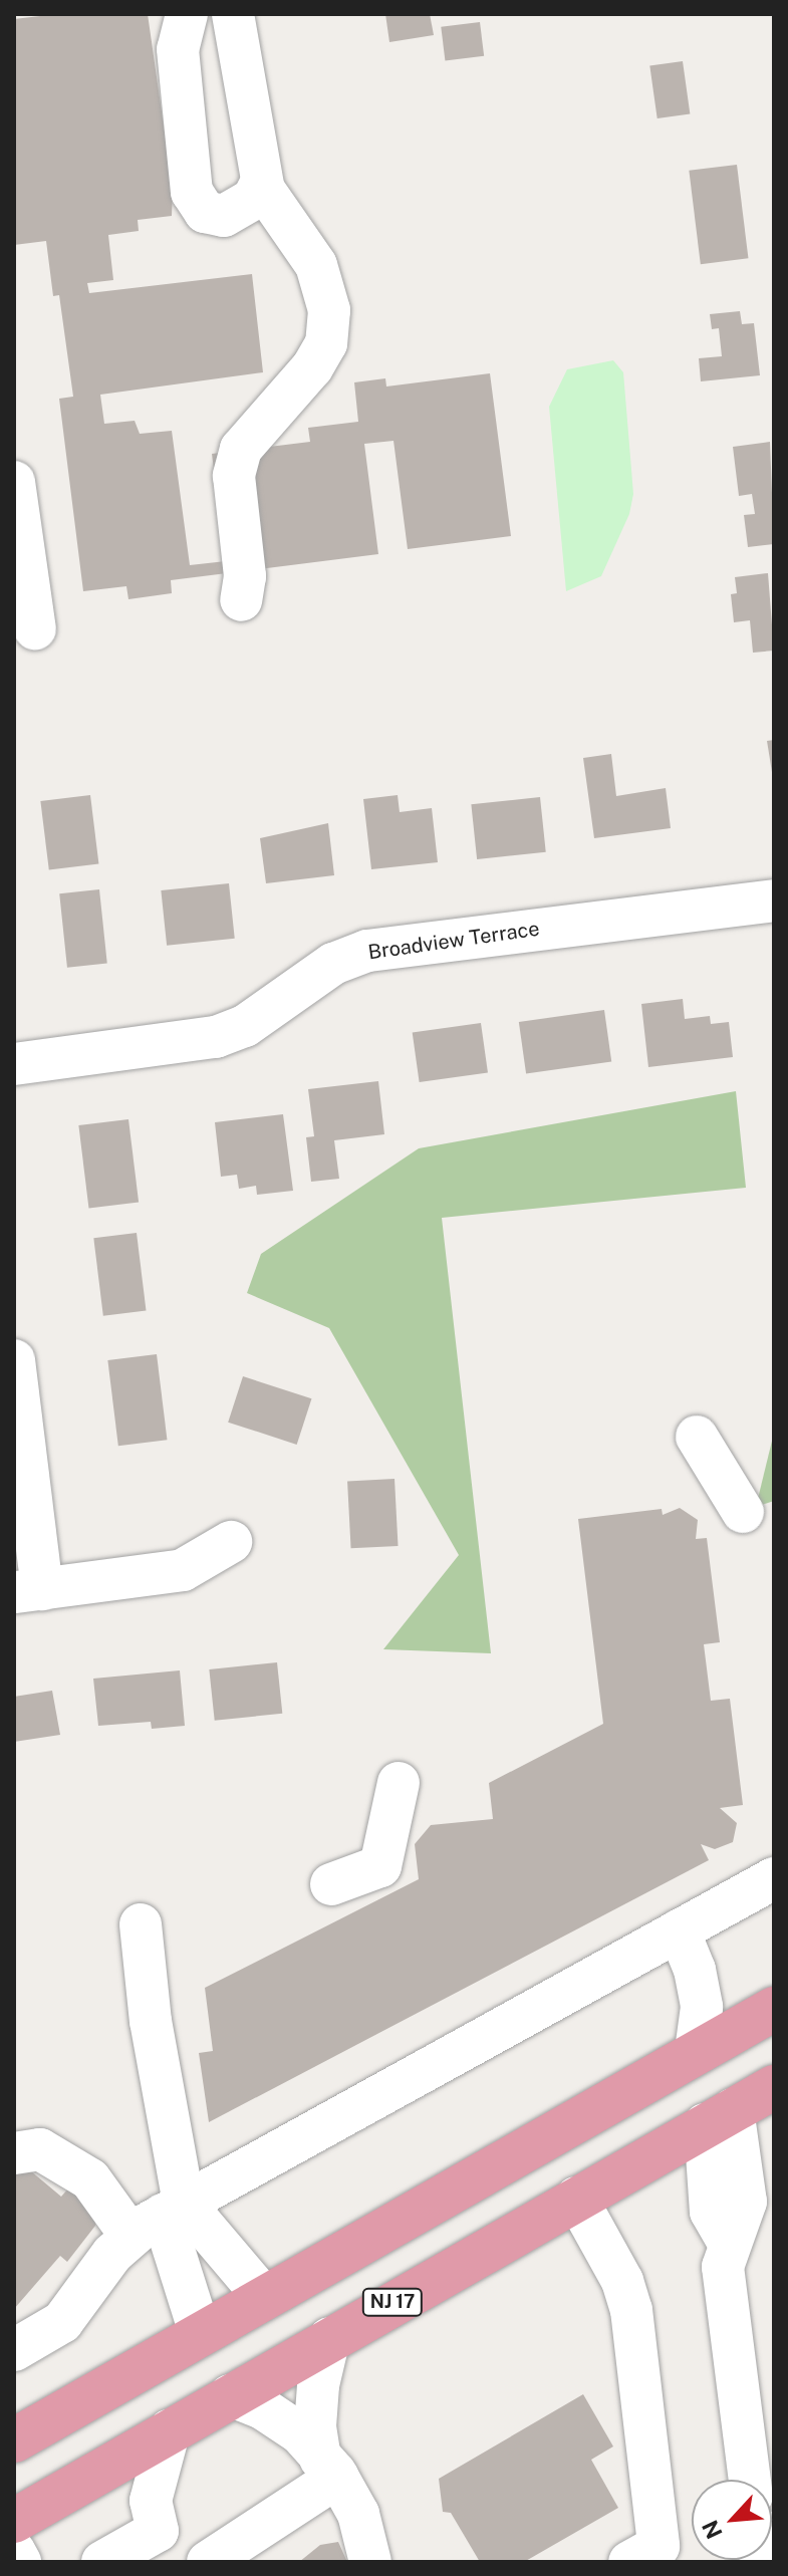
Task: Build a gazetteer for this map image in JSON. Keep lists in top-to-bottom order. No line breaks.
{"streets":{"highway":["NJ 17"],"street":["Broadview Terrace"]},"north":"bottom left"}
